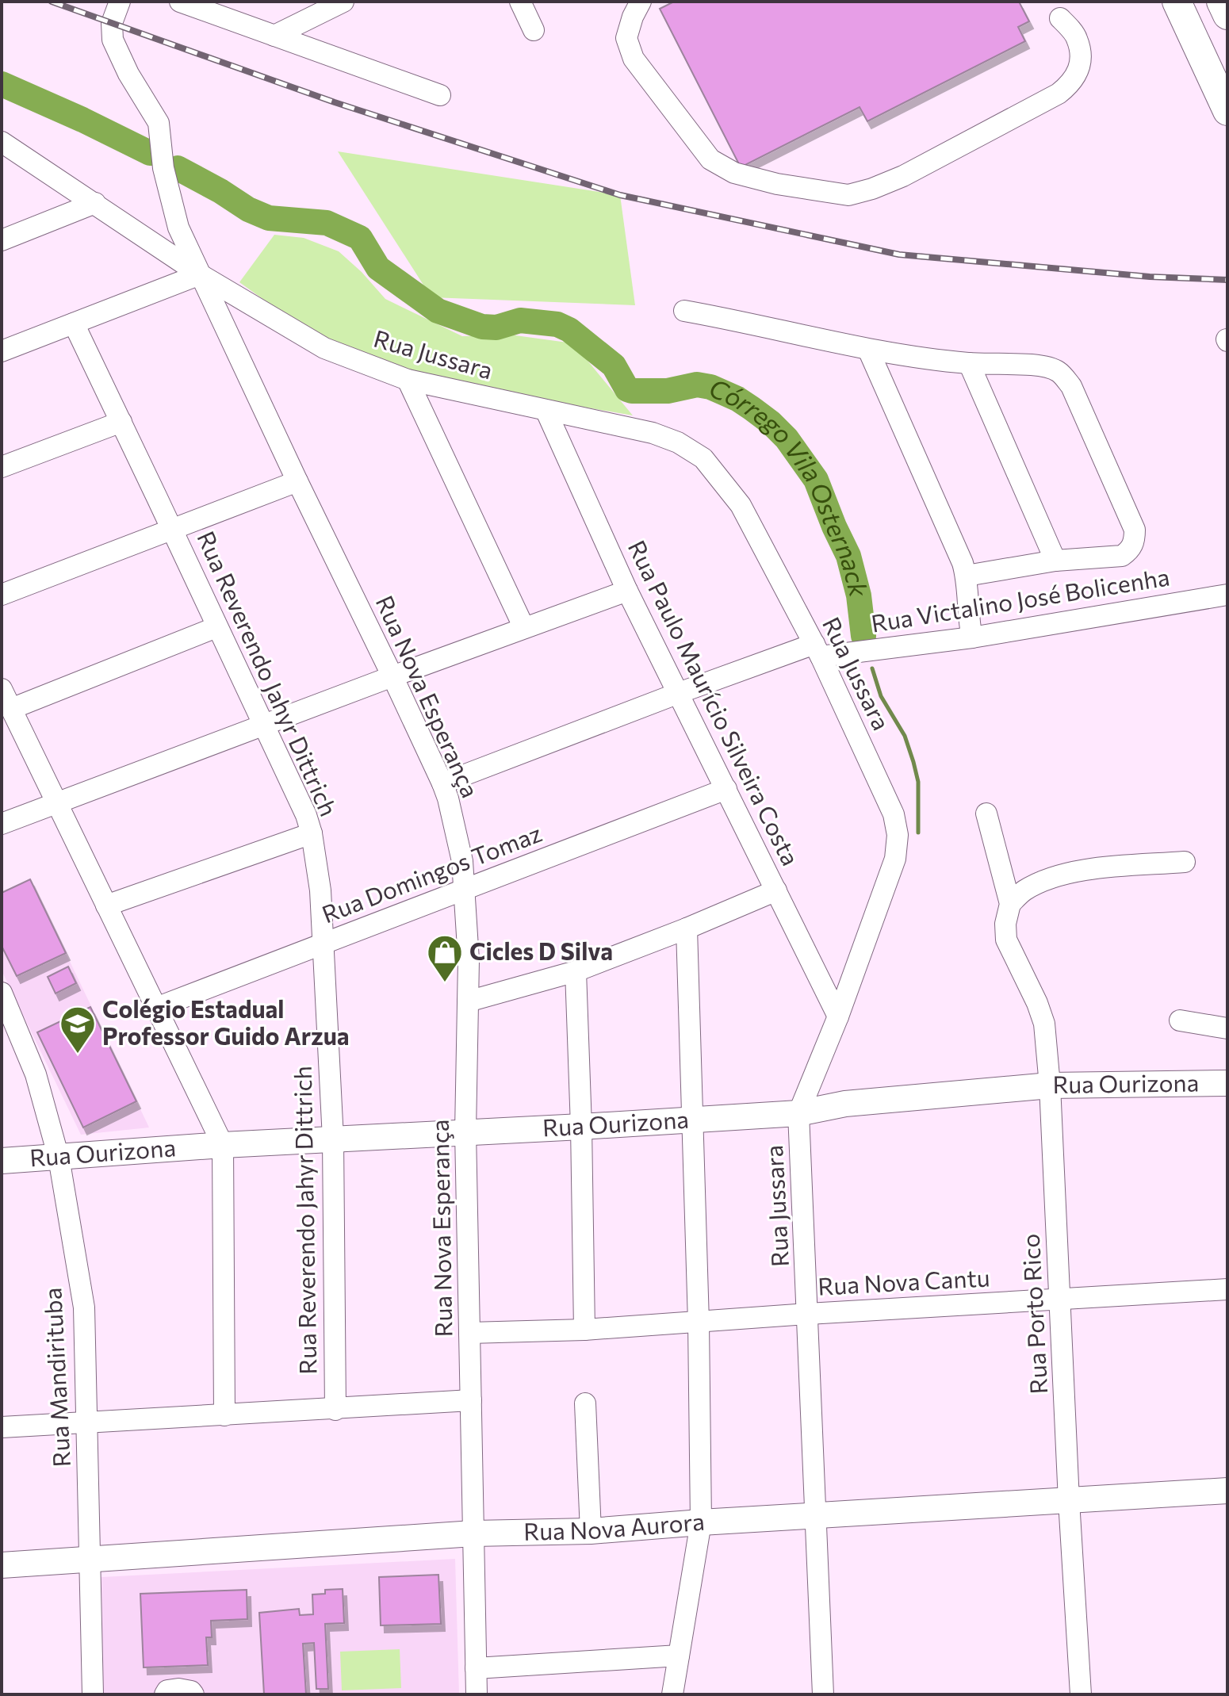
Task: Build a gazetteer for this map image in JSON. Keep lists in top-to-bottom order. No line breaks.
{"streets":{"main road":["Rua Ourizona","Rua Nova Aurora"],"street":["Rua Jussara","Rua Victalino José Bolicenha","Rua Reverendo Jahyr Dittrich","Rua Nova Esperança","Rua Paulo Maurício Silveira Costa","Rua Domingos Tomaz","Rua Nova Cantu","Rua Porto Rico","Rua Mandirituba"]},"crossings":[["Rua Jussara","Rua Victalino José Bolicenha"],["Rua Jussara","Rua Nova Esperança"],["Rua Jussara","Rua Paulo Maurício Silveira Costa"],["Rua Jussara","Rua Ourizona"],["Rua Jussara","Rua Nova Cantu"],["Rua Jussara","Rua Nova Aurora"],["Rua Victalino José Bolicenha","Rua Nova Esperança"],["Rua Victalino José Bolicenha","Rua Paulo Maurício Silveira Costa"],["Rua Reverendo Jahyr Dittrich","Rua Domingos Tomaz"],["Rua Reverendo Jahyr Dittrich","Rua Ourizona"],["Rua Nova Esperança","Rua Domingos Tomaz"],["Rua Nova Esperança","Rua Ourizona"],["Rua Nova Esperança","Rua Nova Cantu"],["Rua Nova Esperança","Rua Nova Aurora"],["Rua Paulo Maurício Silveira Costa","Rua Domingos Tomaz"],["Rua Ourizona","Rua Porto Rico"],["Rua Ourizona","Rua Mandirituba"],["Rua Nova Cantu","Rua Porto Rico"],["Rua Porto Rico","Rua Nova Aurora"],["Rua Mandirituba","Rua Nova Aurora"]],"water":["Córrego Vila Osternack"],"places":{"shop":["Cicles D Silva"],"school or university":["Colégio Estadual Professor Guido Arzua"]}}
